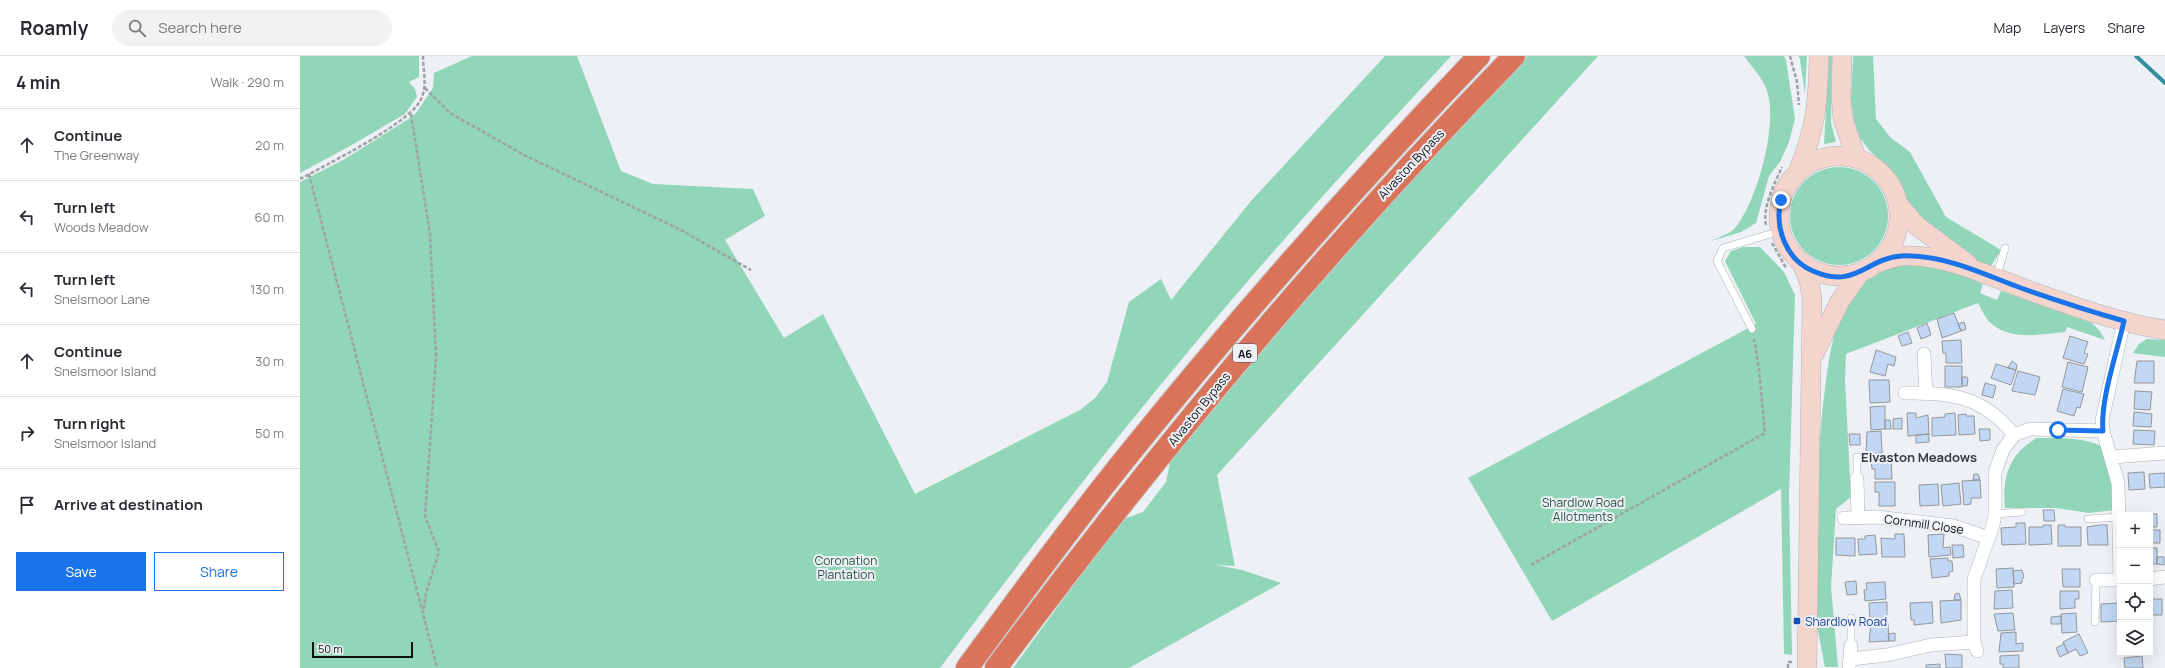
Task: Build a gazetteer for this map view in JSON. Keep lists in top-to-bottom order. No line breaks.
{"streets":{"highway":["Alvaston Bypass","A6"],"street":["Cornmill Close"]},"districts":["Elvaston Meadows"],"parks":["Shardlow Road Allotments","Coronation Plantation"],"places":{"transit":["Shardlow Road"]},"scale_bar":"50 m","page":{"header":"Roamly","search":"Search here","nav":["Map","Layers","Share"],"heading":["4 min","Walk · 290 m"],"list":[["Continue","The Greenway","20 m"],["Turn left","Woods Meadow","60 m"],["Turn left","Snelsmoor Lane","130 m"],["Continue","Snelsmoor Island","30 m"],["Turn right","Snelsmoor Island","50 m"],"Arrive at destination"],"map_buttons":["+","−"],"buttons":["Save","Share"],"scale":"50 m"}}
